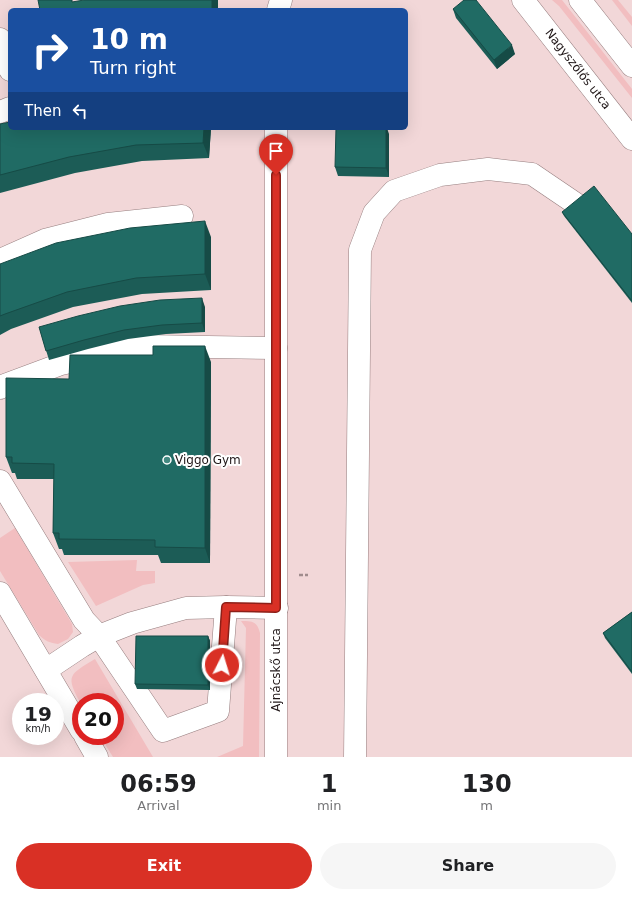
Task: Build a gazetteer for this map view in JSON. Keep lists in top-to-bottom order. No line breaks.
{"streets":{"street":["Nagyszőlős utca","Ajnácskő utca"]},"places":["Viggo Gym"],"page":{"turn":["10 m","Turn right"],"then":"Then","speed":"19 km/h","limit":"20","eta":["06:59","Arrival","1","min","130","m"],"buttons":["Exit","Share"]}}
